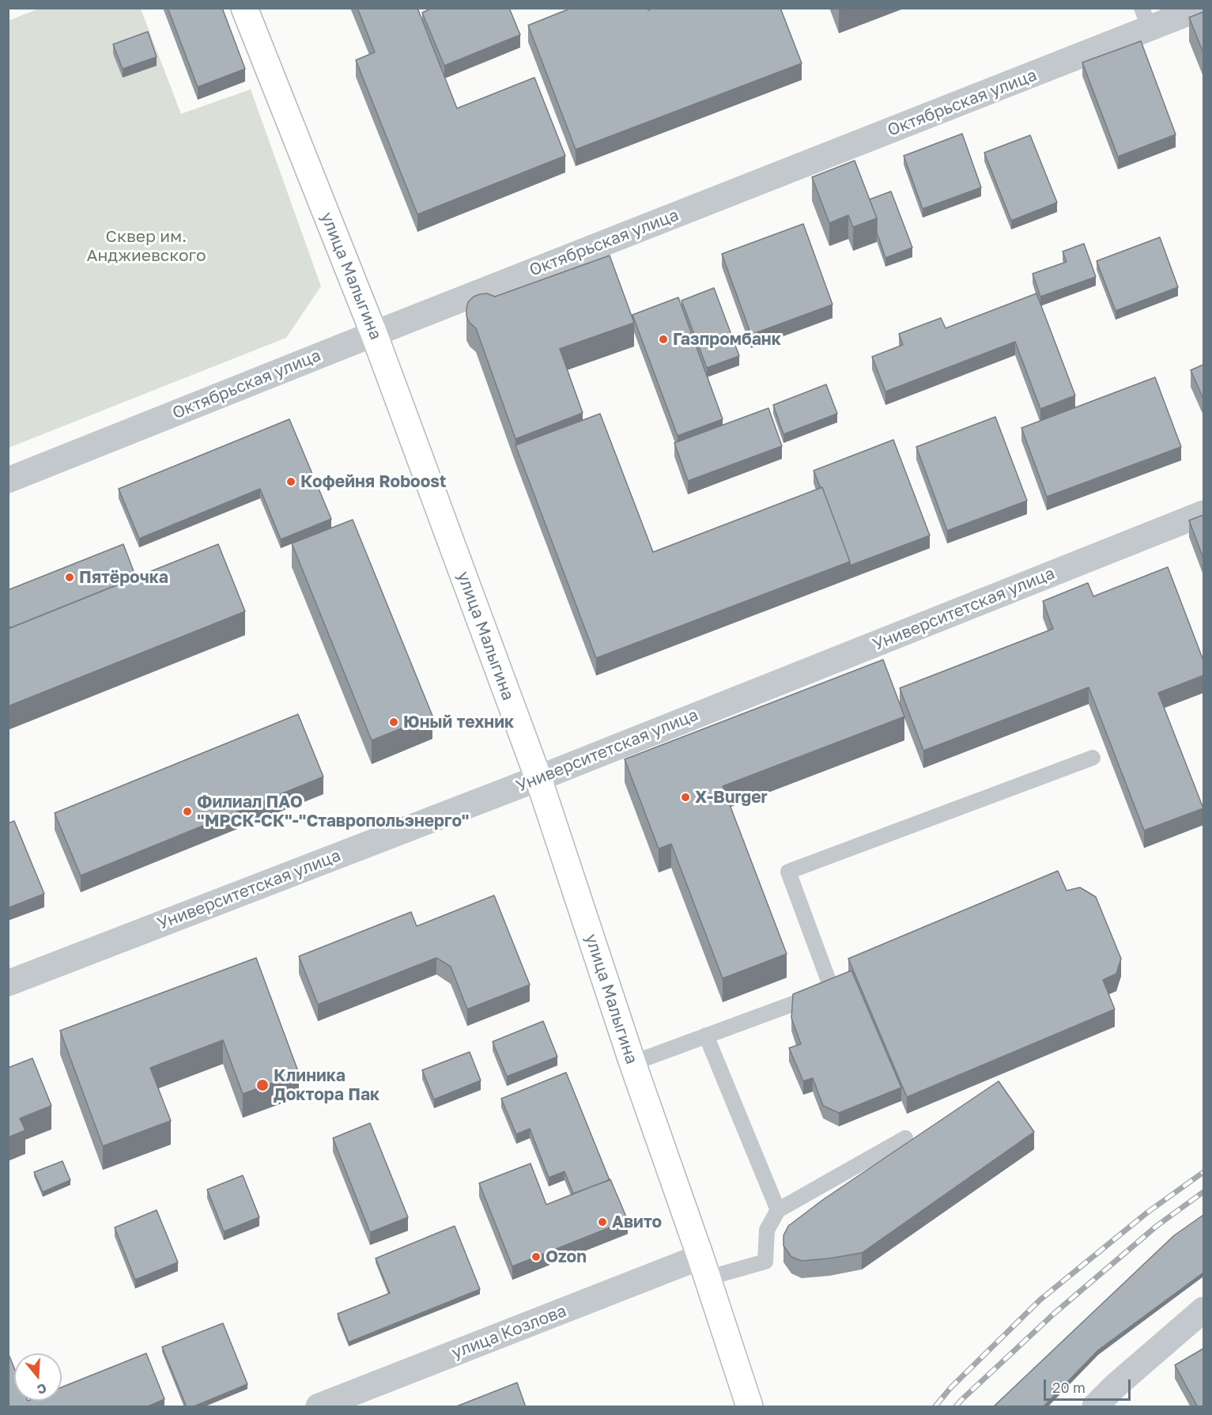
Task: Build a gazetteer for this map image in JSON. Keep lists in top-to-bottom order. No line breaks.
{"streets":{"main road":["улица Малыгина"],"street":["Октябрьская улица","Университетская улица","улица Козлова"]},"crossings":[["Октябрьская улица","улица Малыгина"],["улица Малыгина","Университетская улица"],["улица Малыгина","улица Козлова"]],"parks":["Сквер им. Анджиевского"],"places":["Газпромбанк","Кофейня Roboost","Пятёрочка","Юный техник","X-Burger","Филиал ПАО \"МРСК-СК\"-\"Ставропольэнерго\"","Клиника Доктора Пак","Авито","Ozon"],"scale_bar":"20 m","north":"bottom"}
